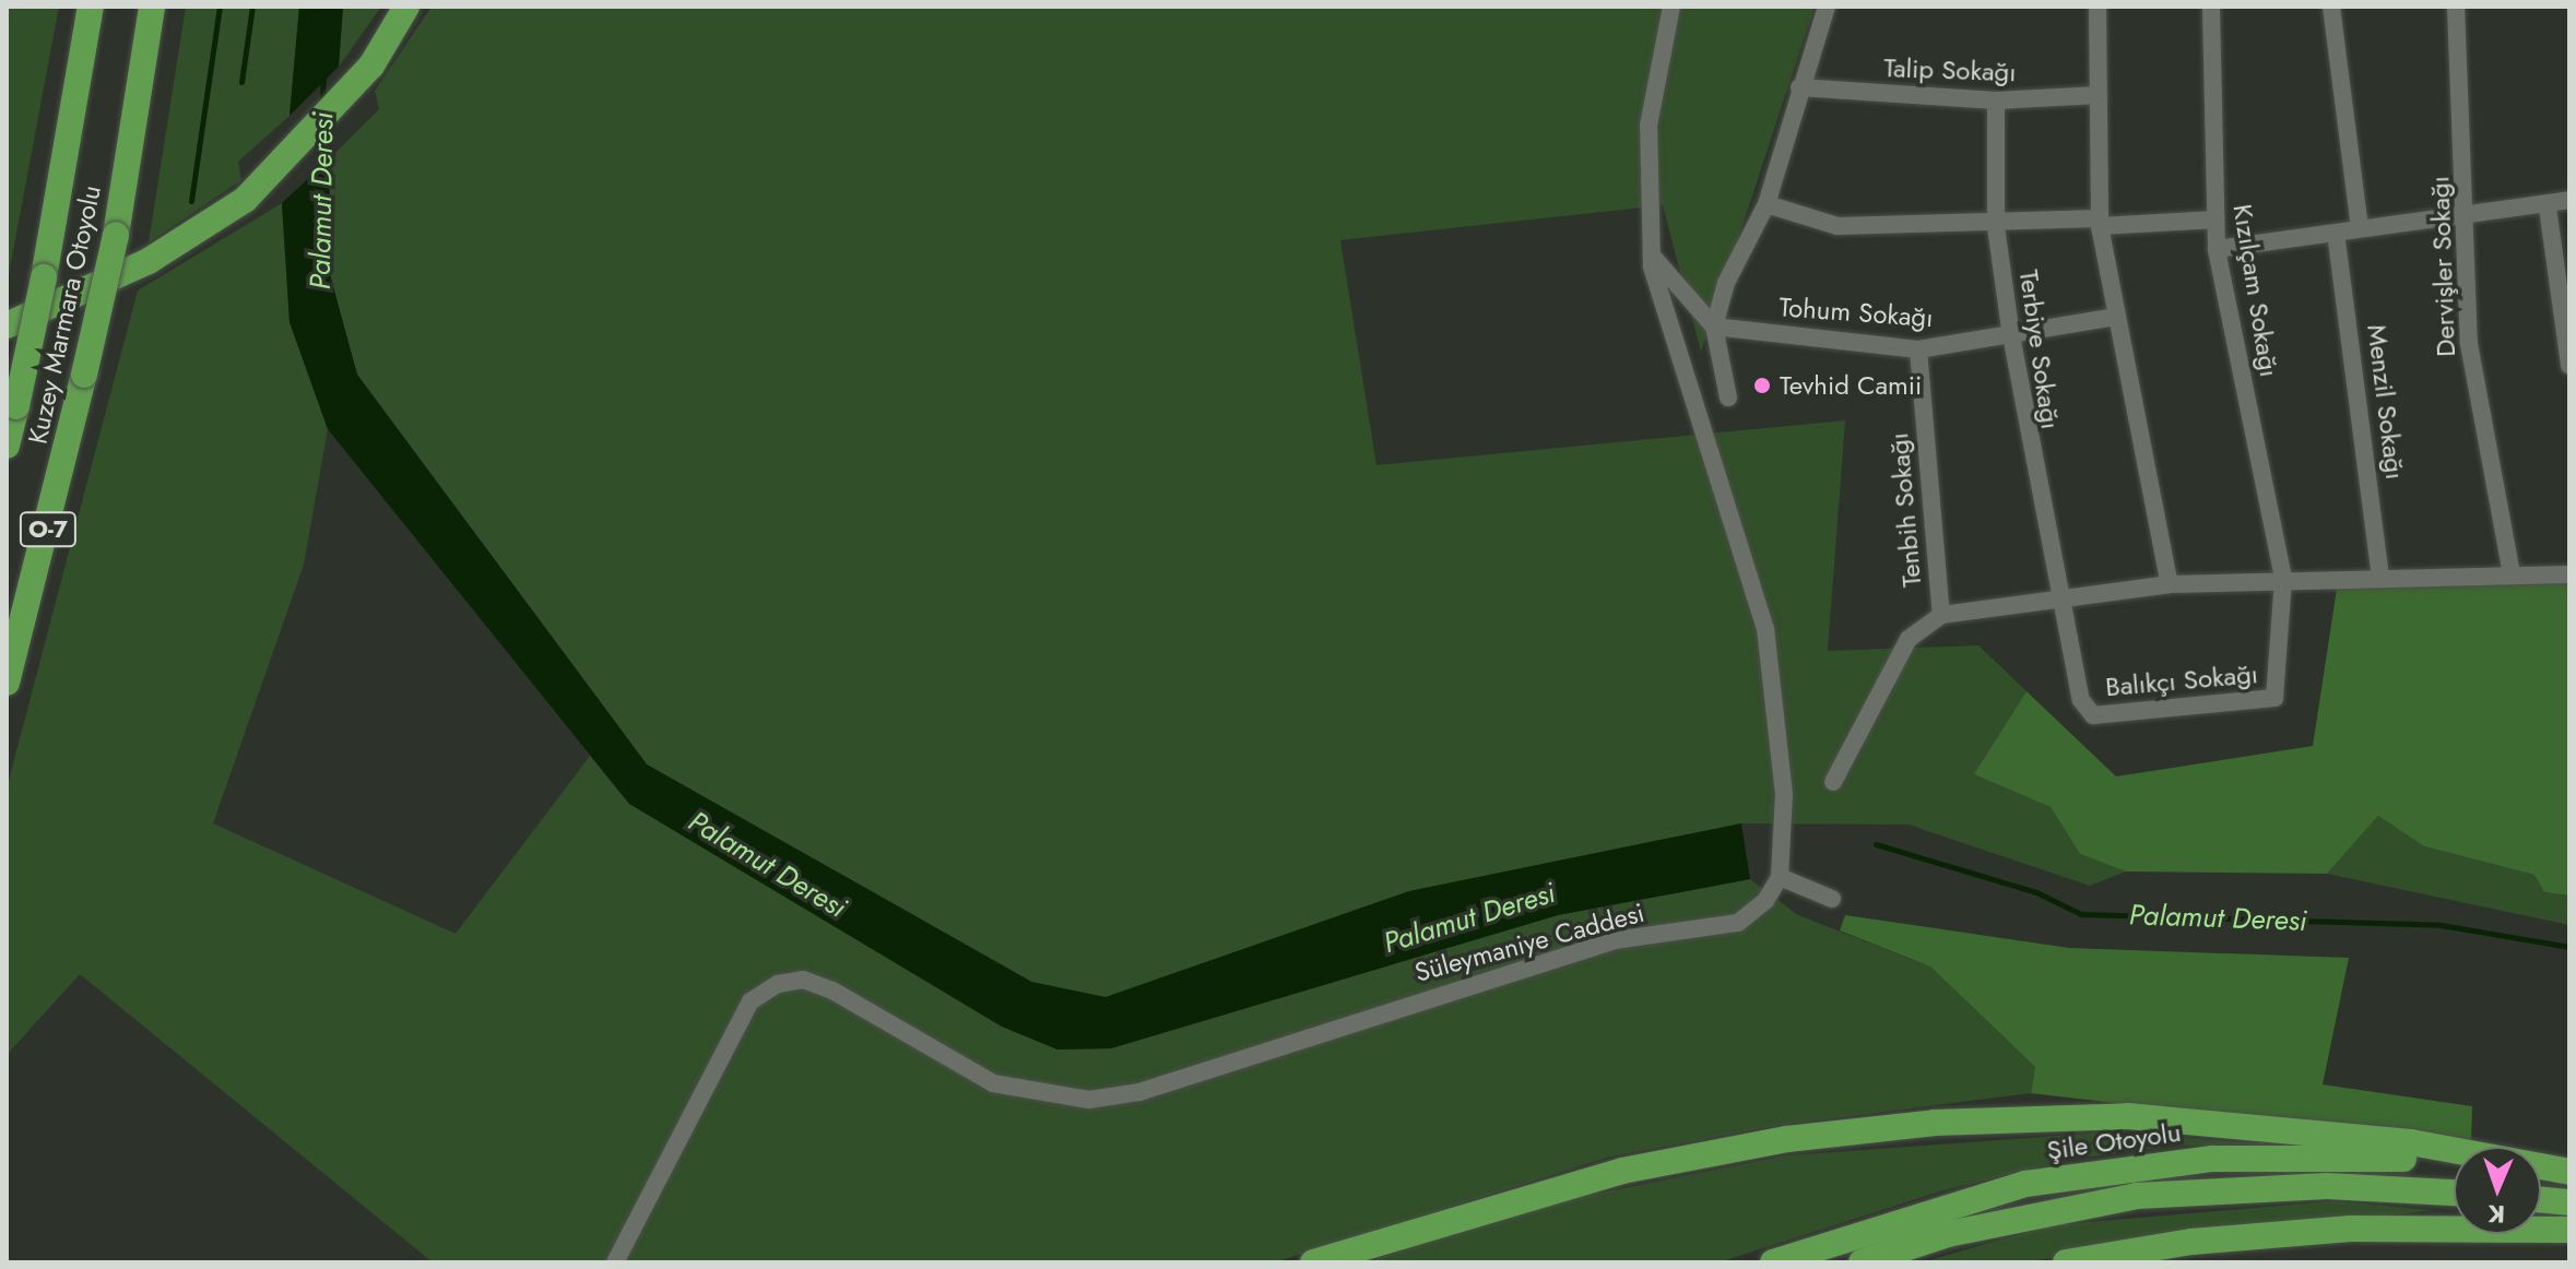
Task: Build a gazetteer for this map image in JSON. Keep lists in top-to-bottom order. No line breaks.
{"streets":{"highway":["Kuzey Marmara Otoyolu","O-7","Şile Otoyolu"],"street":["Talip Sokağı","Dervişler Sokağı","Kızılçam Sokağı","Tohum Sokağı","Terbiye Sokağı","Menzil Sokağı","Tenbih Sokağı","Balıkçı Sokağı","Süleymaniye Caddesi"]},"crossings":[["Talip Sokağı","Terbiye Sokağı"],["Kızılçam Sokağı","Balıkçı Sokağı"],["Tohum Sokağı","Terbiye Sokağı"],["Tohum Sokağı","Tenbih Sokağı"],["Terbiye Sokağı","Balıkçı Sokağı"]],"water":["Palamut Deresi"],"places":["Tevhid Camii"],"north":"bottom"}
